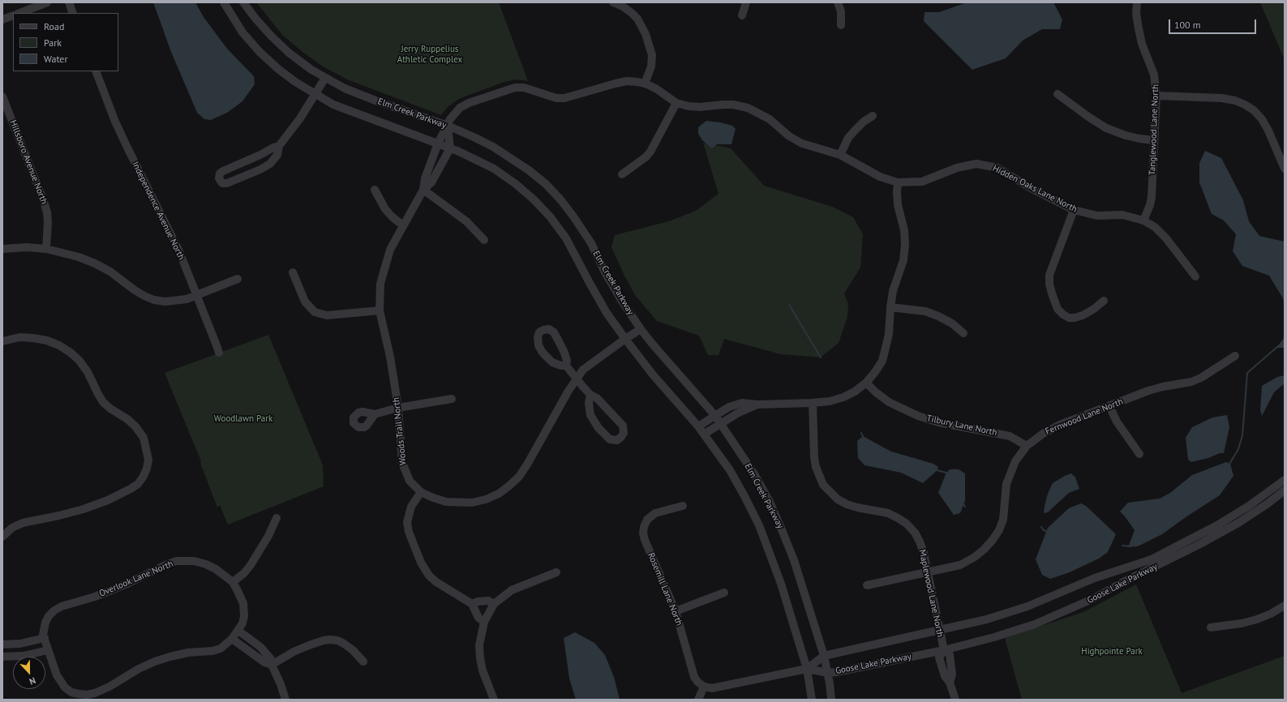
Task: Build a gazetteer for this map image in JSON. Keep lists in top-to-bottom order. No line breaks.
{"streets":{"street":["Elm Creek Parkway","Tanglewood Lane North","Hillsboro Avenue North","Hidden Oaks Lane North","Independence Avenue North","Fernwood Lane North","Tilbury Lane North","Woods Trail North","Overlook Lane North","Goose Lake Parkway","Rosemill Lane North","Maplewood Lane North"]},"crossings":[["Elm Creek Parkway","Hidden Oaks Lane North"],["Elm Creek Parkway","Woods Trail North"],["Elm Creek Parkway","Goose Lake Parkway"],["Tanglewood Lane North","Hidden Oaks Lane North"],["Hidden Oaks Lane North","Woods Trail North"],["Fernwood Lane North","Tilbury Lane North"],["Fernwood Lane North","Maplewood Lane North"],["Goose Lake Parkway","Maplewood Lane North"]],"parks":["Jerry Ruppelius Athletic Complex","Woodlawn Park","Highpointe Park"],"legend":["Road","Park","Water"],"scale_bar":"100 m","north":"bottom"}
